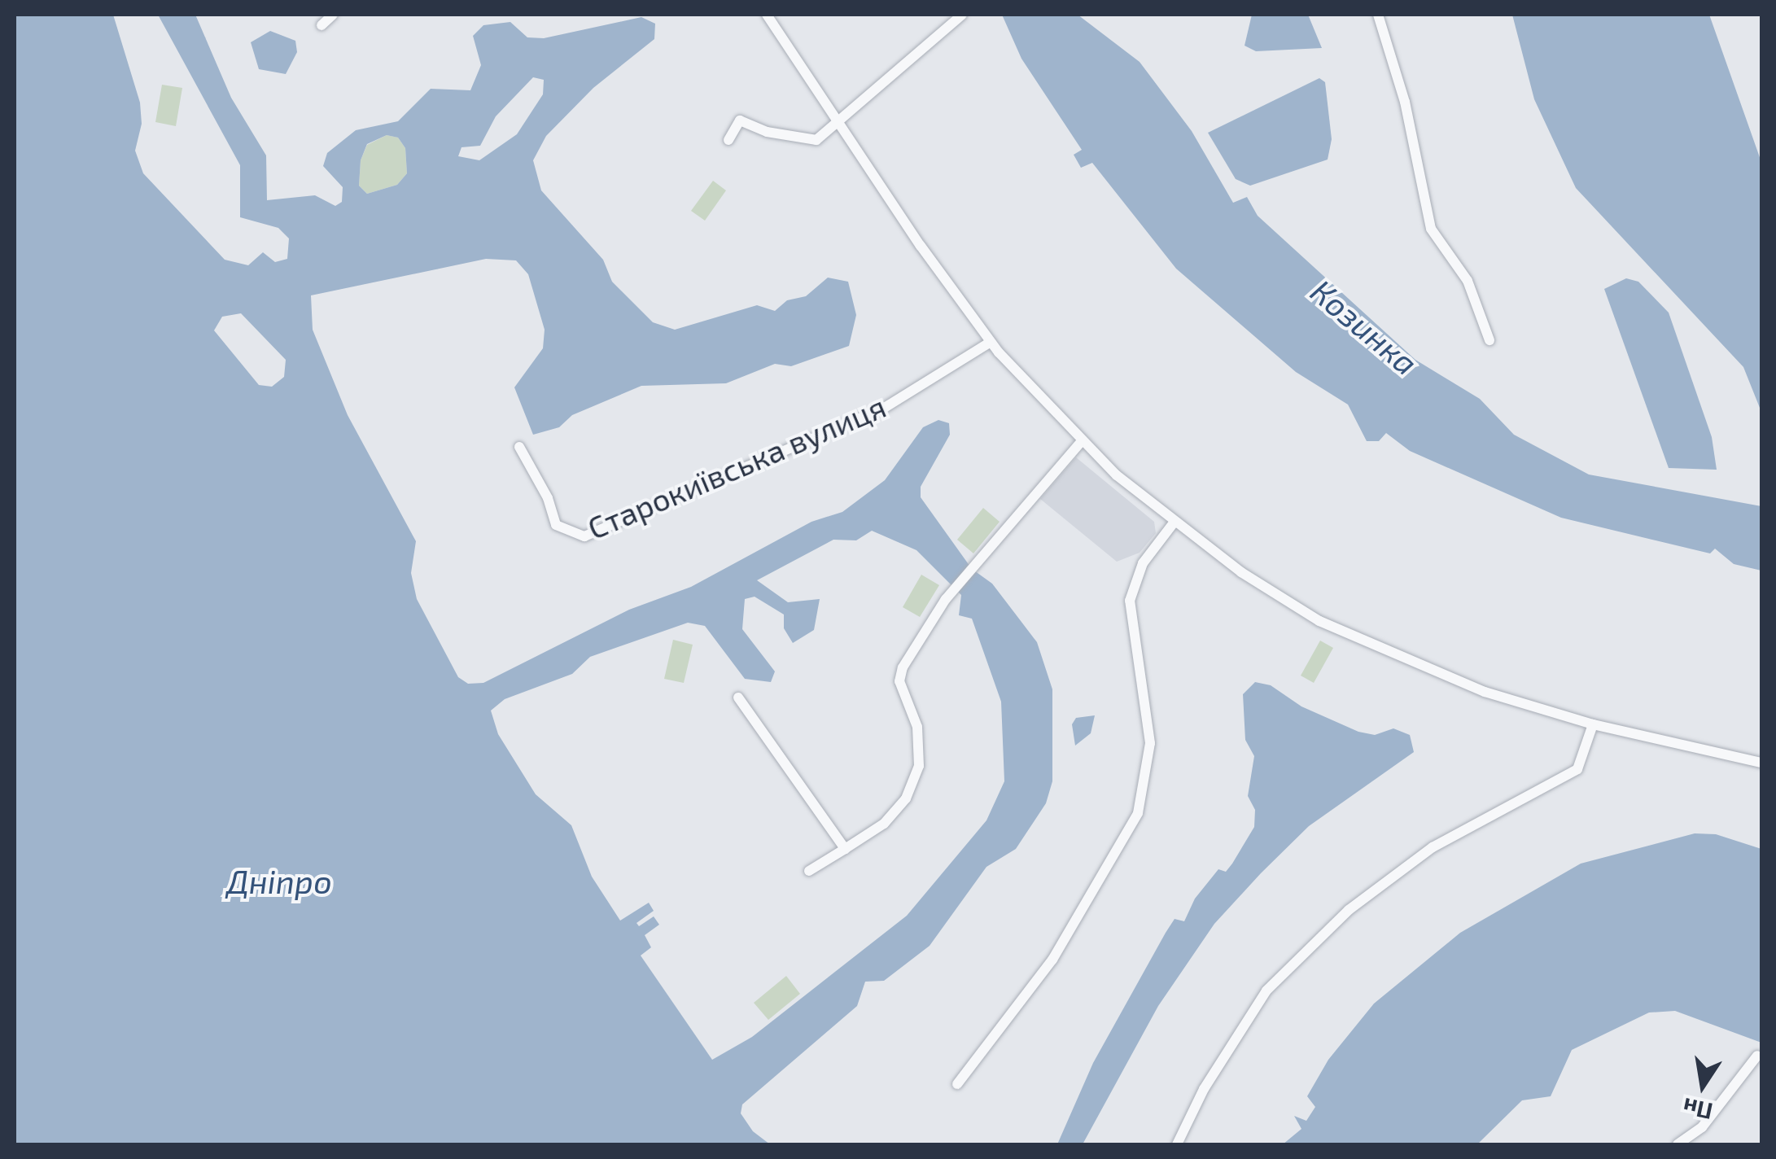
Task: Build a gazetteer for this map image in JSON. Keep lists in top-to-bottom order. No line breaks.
{"streets":{"street":["Старокиївська вулиця"]},"water":["Козинка","Дніпро"],"north":"bottom"}
